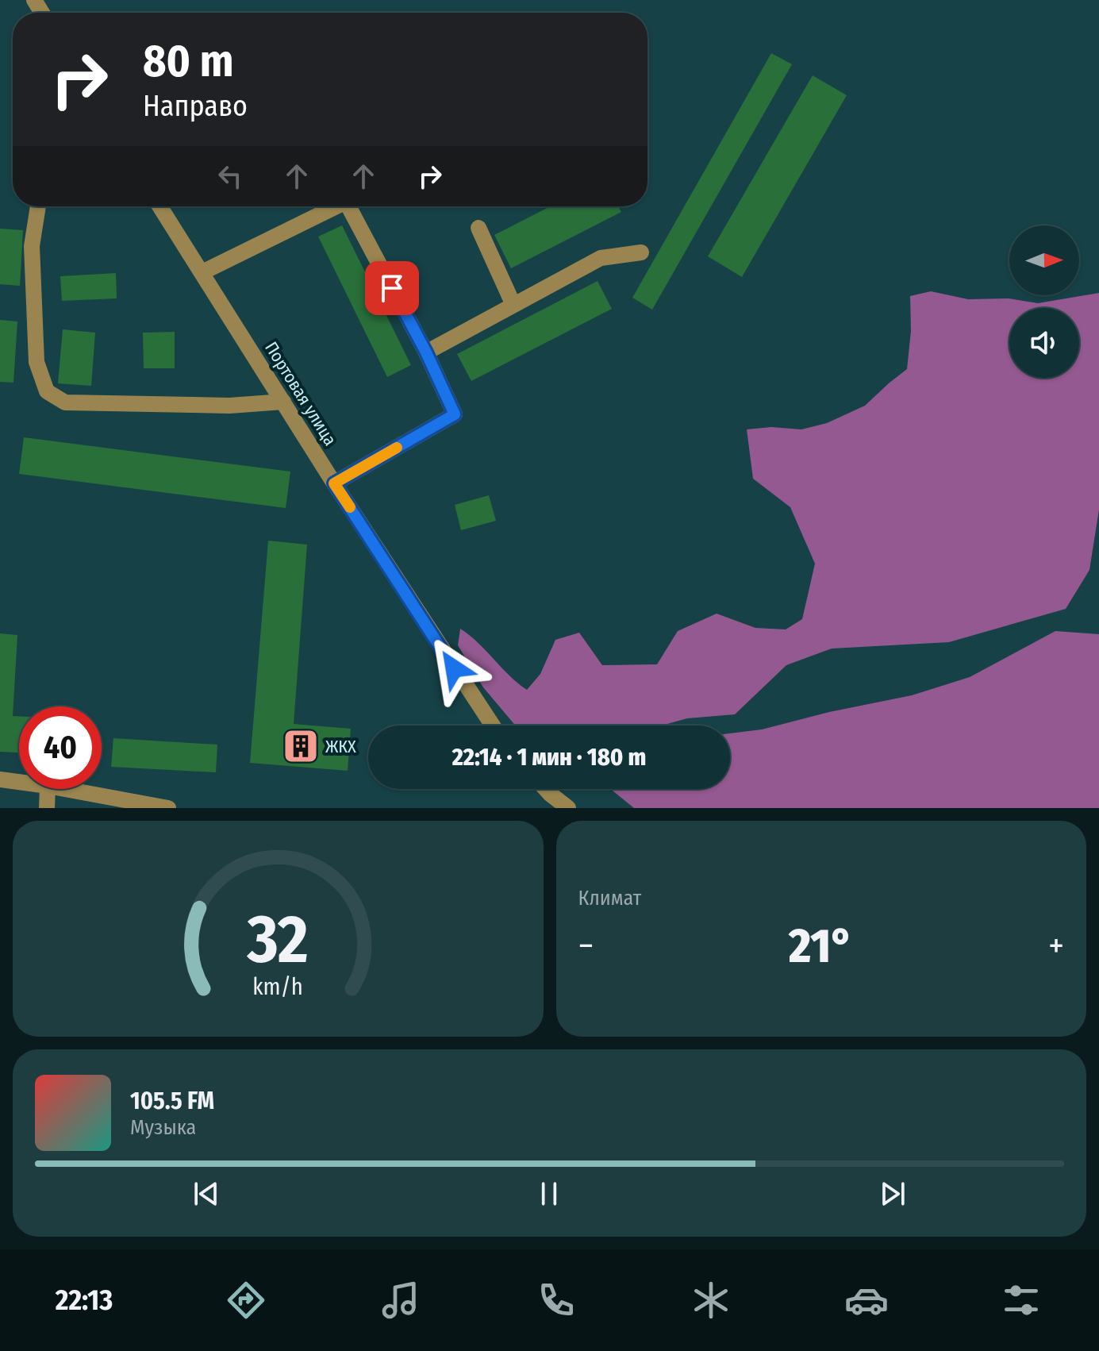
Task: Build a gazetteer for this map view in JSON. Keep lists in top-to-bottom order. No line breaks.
{"streets":{"street":["Портовая улица"]},"places":{"building":["ЖКХ"]},"north":"right","page":{"turn":["80 m","Направо"],"limit":"40","trip":"22:14 · 1 мин · 180 m","tile":"Климат","heat":["−","21°","+"],"song":["105.5 FM","Музыка"],"tabs":"22:13","gauge":["32","km/h"]}}
